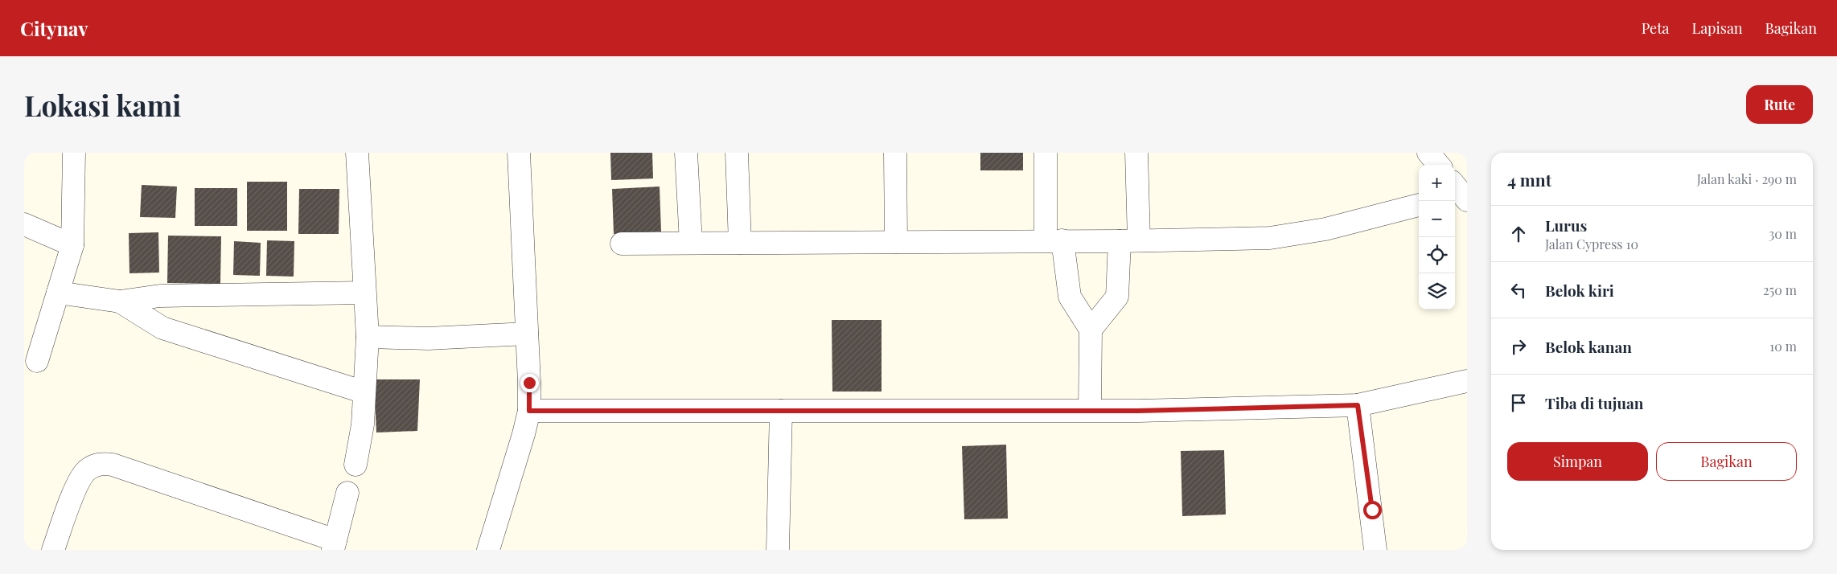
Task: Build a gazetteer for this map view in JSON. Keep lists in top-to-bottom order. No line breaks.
{"page":{"header":"Citynav","nav":["Peta","Lapisan","Bagikan"],"buttons":["Rute",["Simpan","Bagikan"]],"title":"Lokasi kami","heading":["4 mnt","Jalan kaki · 290 m"],"map_buttons":["+","−"],"list":[["Lurus","Jalan Cypress 10","30 m"],["Belok kiri","250 m"],["Belok kanan","10 m"],"Tiba di tujuan"]}}
